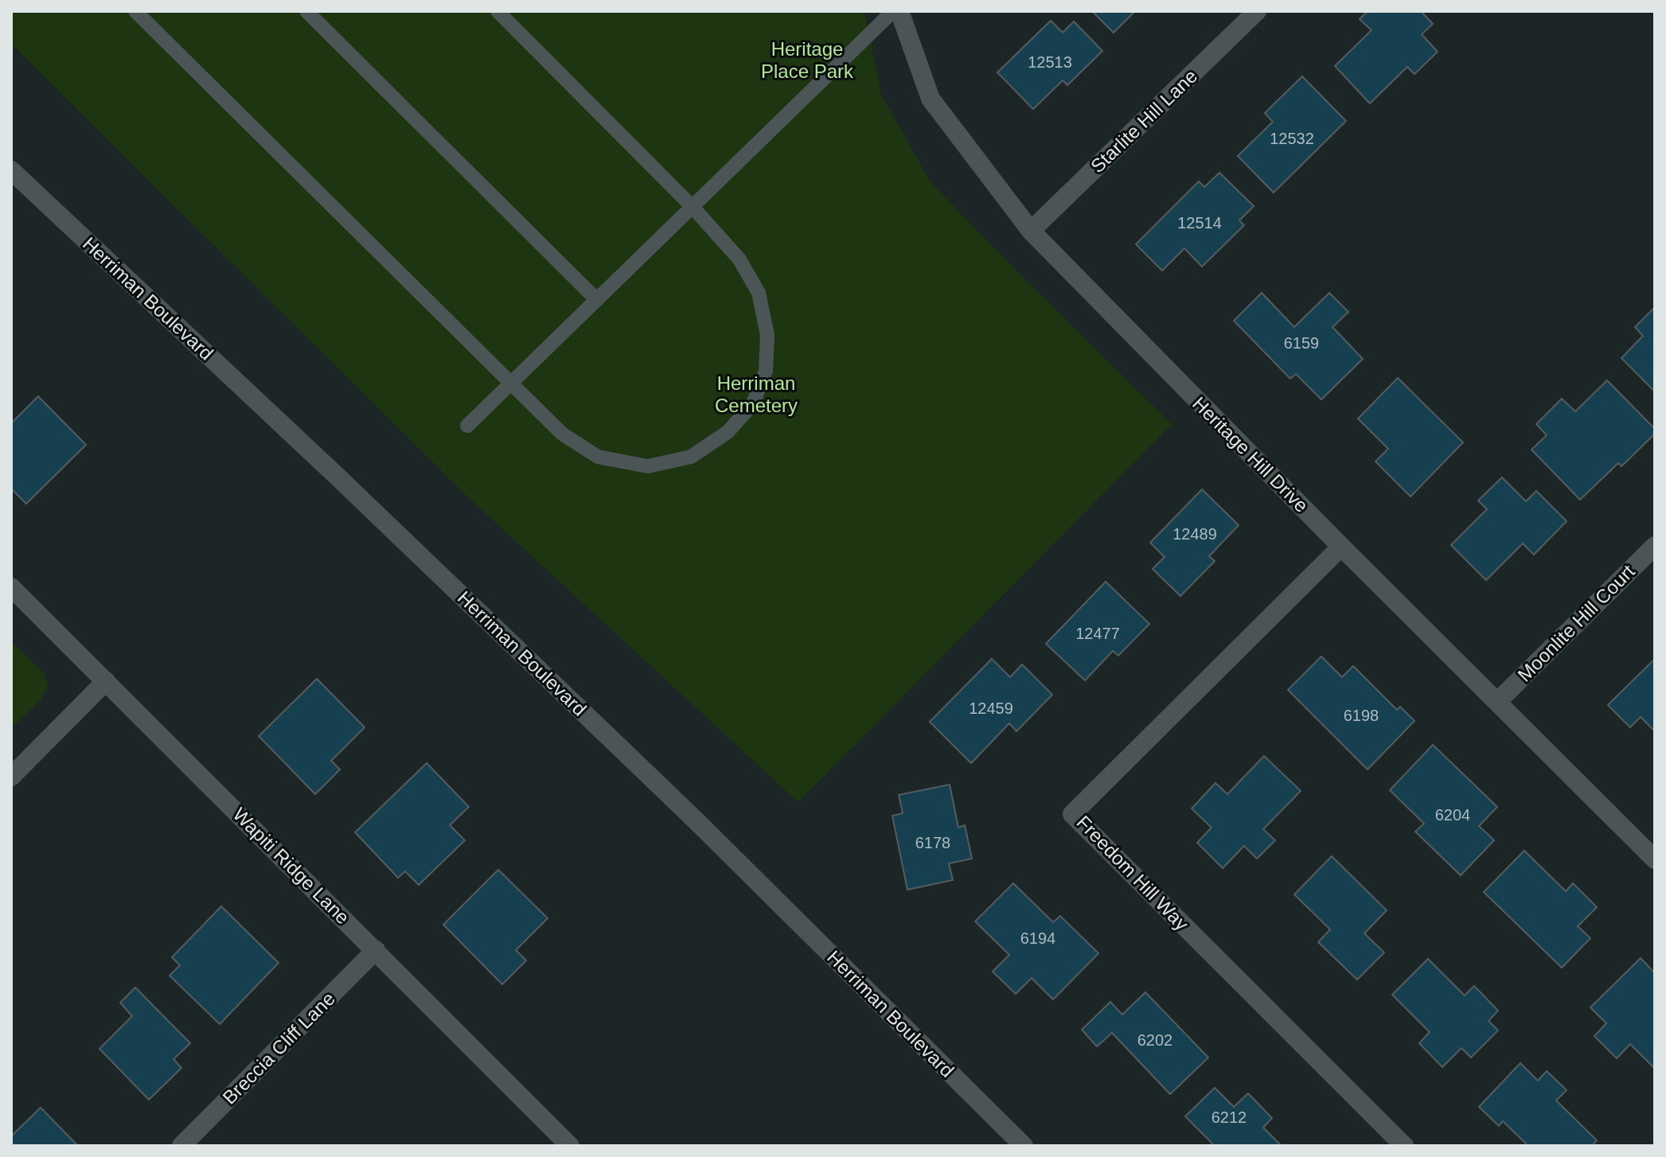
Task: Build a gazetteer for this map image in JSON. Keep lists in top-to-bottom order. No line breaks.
{"streets":{"street":["Starlite Hill Lane","Herriman Boulevard","Heritage Hill Drive","Moonlite Hill Court","Wapiti Ridge Lane","Freedom Hill Way","Breccia Cliff Lane"]},"crossings":[["Starlite Hill Lane","Heritage Hill Drive"],["Heritage Hill Drive","Moonlite Hill Court"],["Heritage Hill Drive","Freedom Hill Way"],["Wapiti Ridge Lane","Breccia Cliff Lane"]],"parks":["Heritage Place Park","Herriman Cemetery"],"house_numbers":["12513","12532","12514","6159","12489","12477","12459","6198","6204","6178","6194","6202","6212"]}
